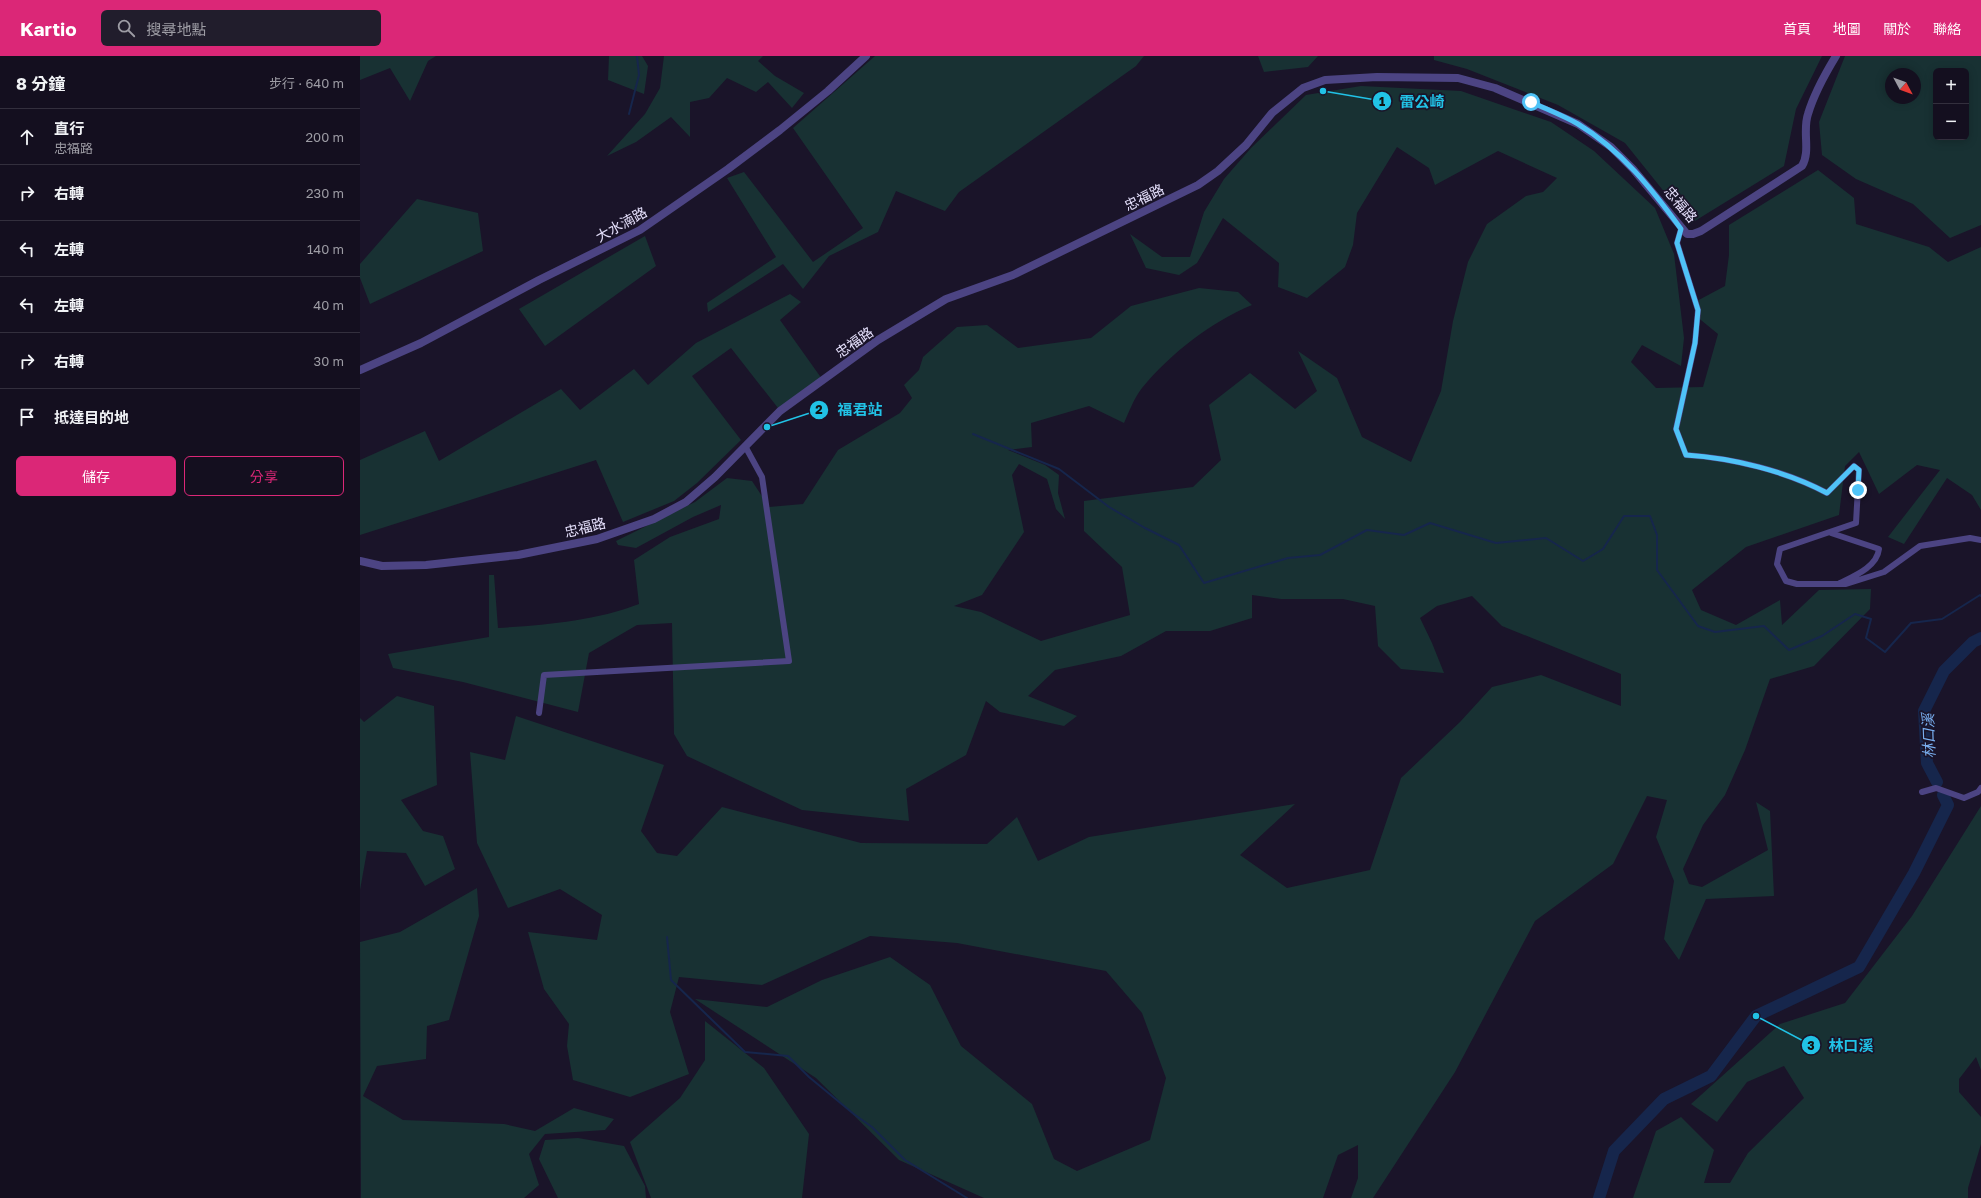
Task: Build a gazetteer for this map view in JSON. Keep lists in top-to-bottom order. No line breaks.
{"streets":{"street":["忠福路","大水湳路"]},"water":["林口溪"],"places":["雷公崎","福君站","林口溪"],"north":"bottom right","page":{"header":"Kartio","search":"搜尋地點","nav":["首頁","地圖","關於","聯絡"],"heading":["8 分鐘","步行 · 640 m"],"map_buttons":["+","−"],"list":[["直行","忠福路","200 m"],["右轉","230 m"],["左轉","140 m"],["左轉","40 m"],["右轉","30 m"],"抵達目的地"],"buttons":["儲存","分享"]}}
